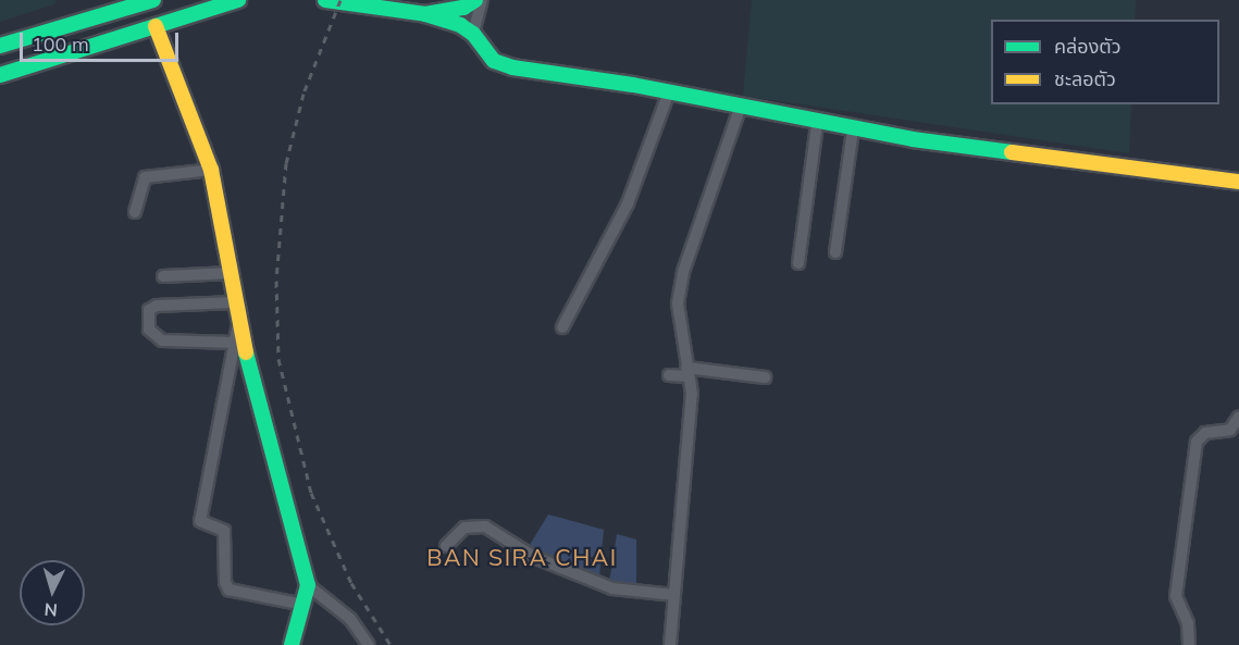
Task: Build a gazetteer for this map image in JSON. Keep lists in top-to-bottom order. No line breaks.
{"districts":["BAN SIRA CHAI"],"legend":["คล่องตัว","ชะลอตัว"],"scale_bar":"100 m","north":"bottom"}
